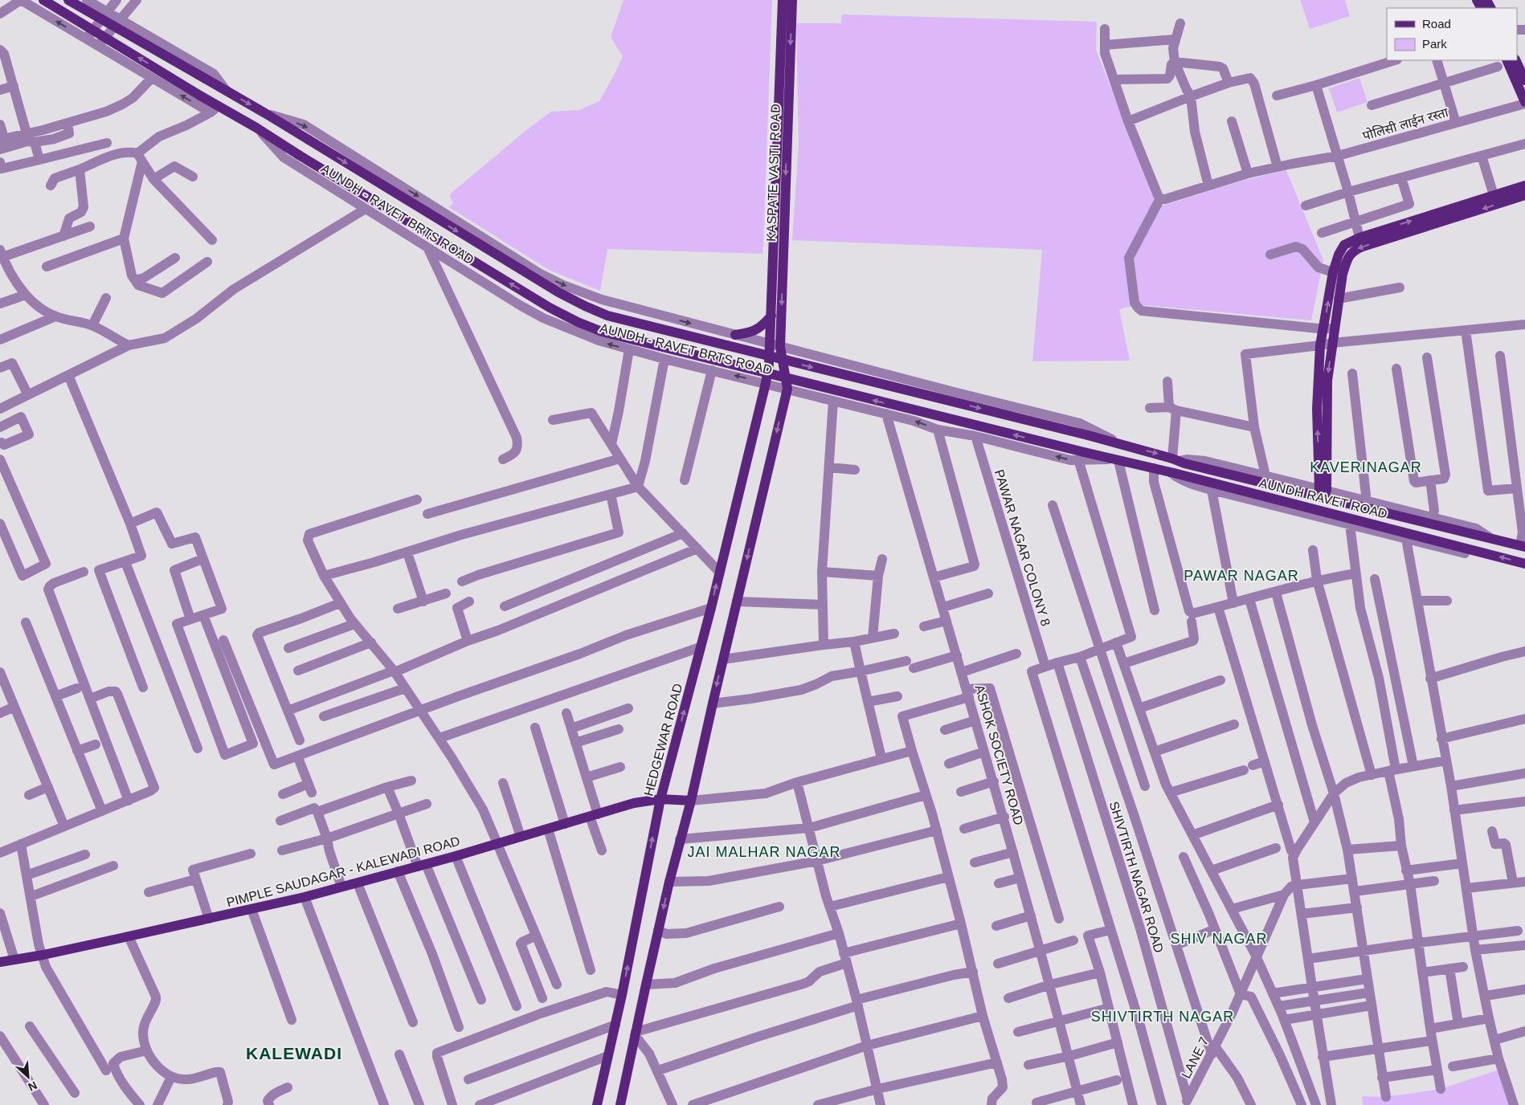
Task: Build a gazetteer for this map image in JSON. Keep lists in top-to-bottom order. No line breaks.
{"streets":{"main road":["KASPATE VASTI ROAD","AUNDH RAVET ROAD","HEDGEWAR ROAD","PIMPLE SAUDAGAR - KALEWADI ROAD"],"street":["पोलिसी लाईन रस्ता","AUNDH - RAVET BRTS ROAD","PAWAR NAGAR COLONY 8","ASHOK SOCIETY ROAD","SHIVTIRTH NAGAR ROAD","LANE 7"]},"crossings":[["KASPATE VASTI ROAD","AUNDH - RAVET BRTS ROAD"],["KASPATE VASTI ROAD","HEDGEWAR ROAD"],["AUNDH - RAVET BRTS ROAD","AUNDH RAVET ROAD"],["AUNDH - RAVET BRTS ROAD","PAWAR NAGAR COLONY 8"],["AUNDH - RAVET BRTS ROAD","HEDGEWAR ROAD"],["AUNDH - RAVET BRTS ROAD","ASHOK SOCIETY ROAD"],["HEDGEWAR ROAD","PIMPLE SAUDAGAR - KALEWADI ROAD"],["SHIVTIRTH NAGAR ROAD","LANE 7"]],"districts":["KAVERINAGAR","PAWAR NAGAR","JAI MALHAR NAGAR","SHIV NAGAR","SHIVTIRTH NAGAR","KALEWADI"],"legend":["Road","Park"],"north":"bottom right"}
